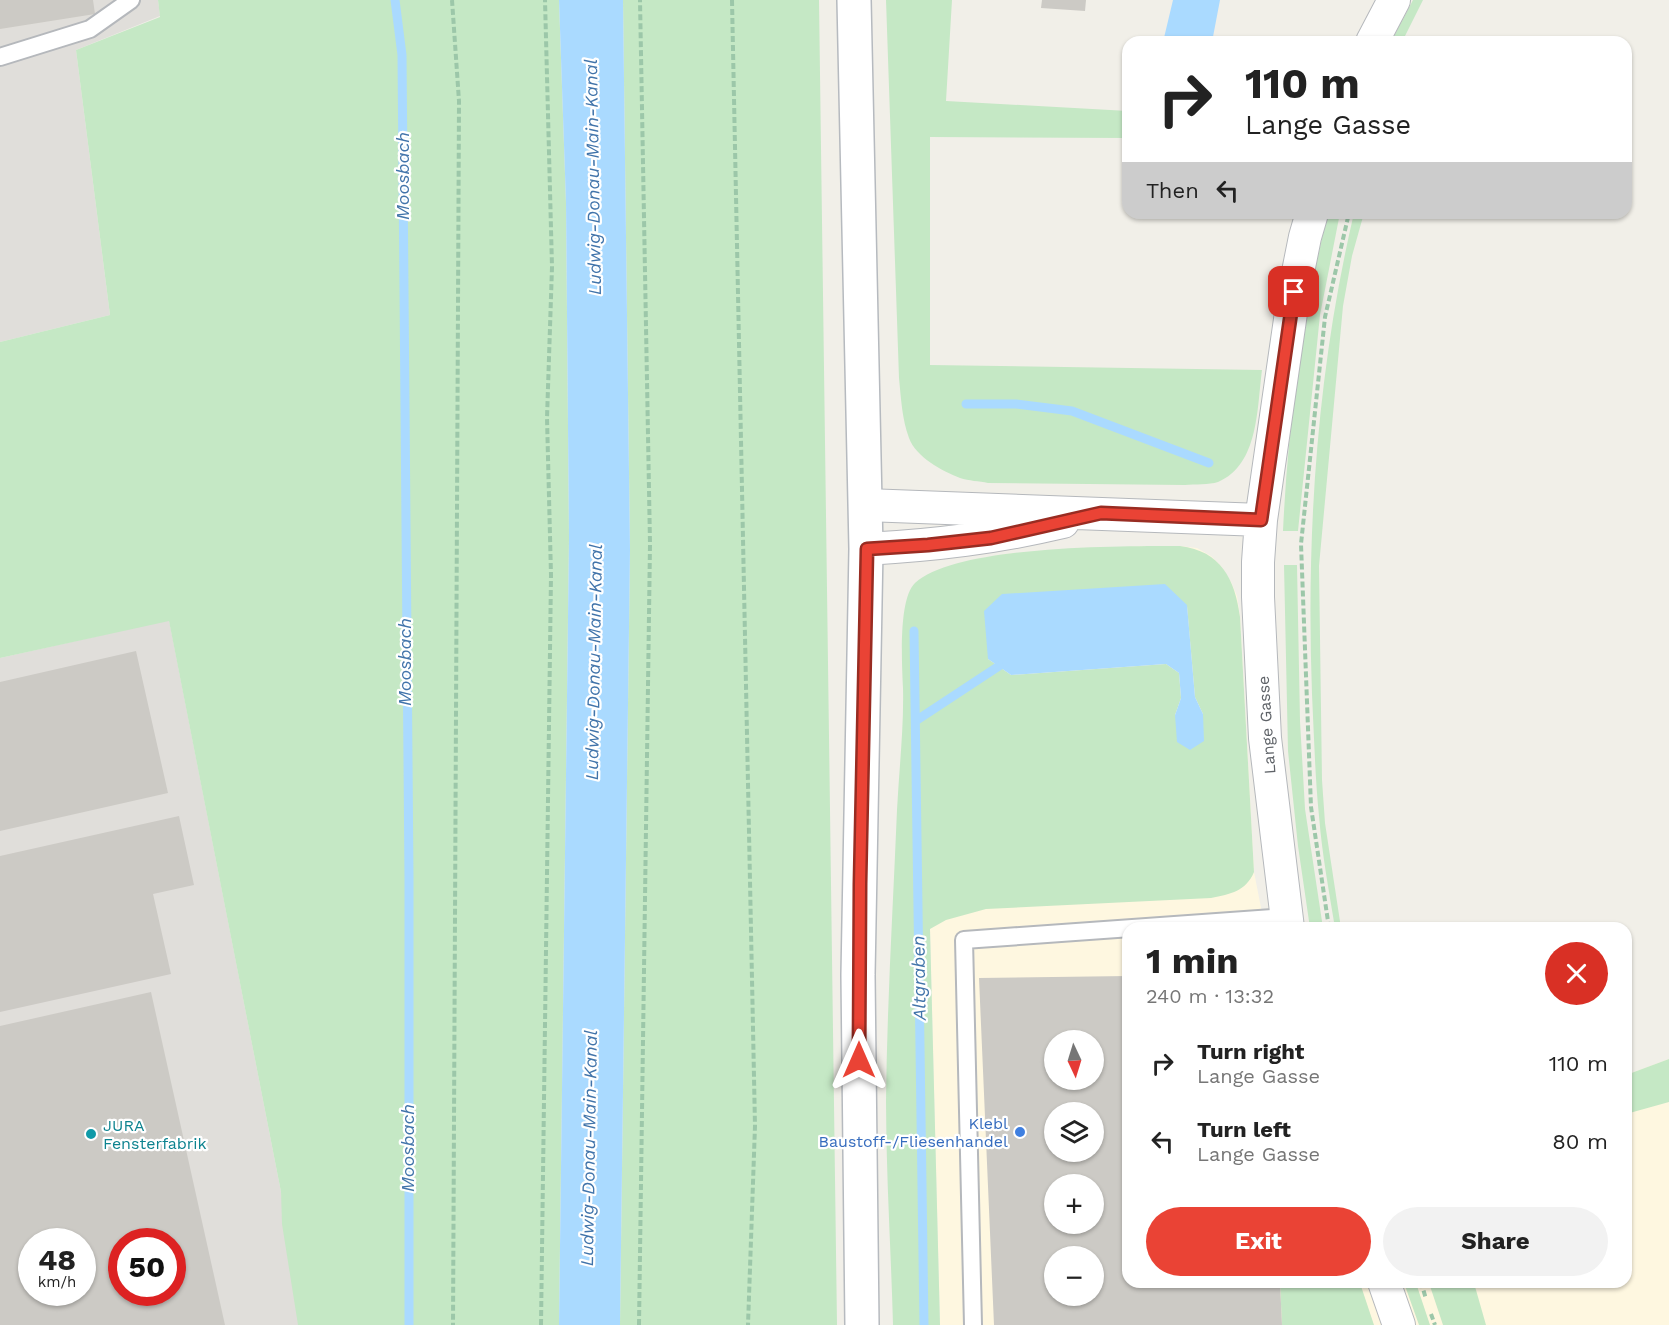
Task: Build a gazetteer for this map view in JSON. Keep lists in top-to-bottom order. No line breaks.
{"streets":{"street":["Lange Gasse"]},"water":["Moosbach","Ludwig-Donau-Main-Kanal","Altgraben"],"places":["Klebl Baustoff-/Fliesenhandel","JURA Fensterfabrik"],"north":"bottom","page":{"turn":["110 m","Lange Gasse"],"then":"Then","heading":["1 min","240 m · 13:32"],"list":[{"name":"Turn right","note":"Lange Gasse","value":"110 m"},{"name":"Turn left","note":"Lange Gasse","value":"80 m"}],"map_buttons":["+","−"],"buttons":["Exit","Share"],"speed":"48 km/h","limit":"50"}}
